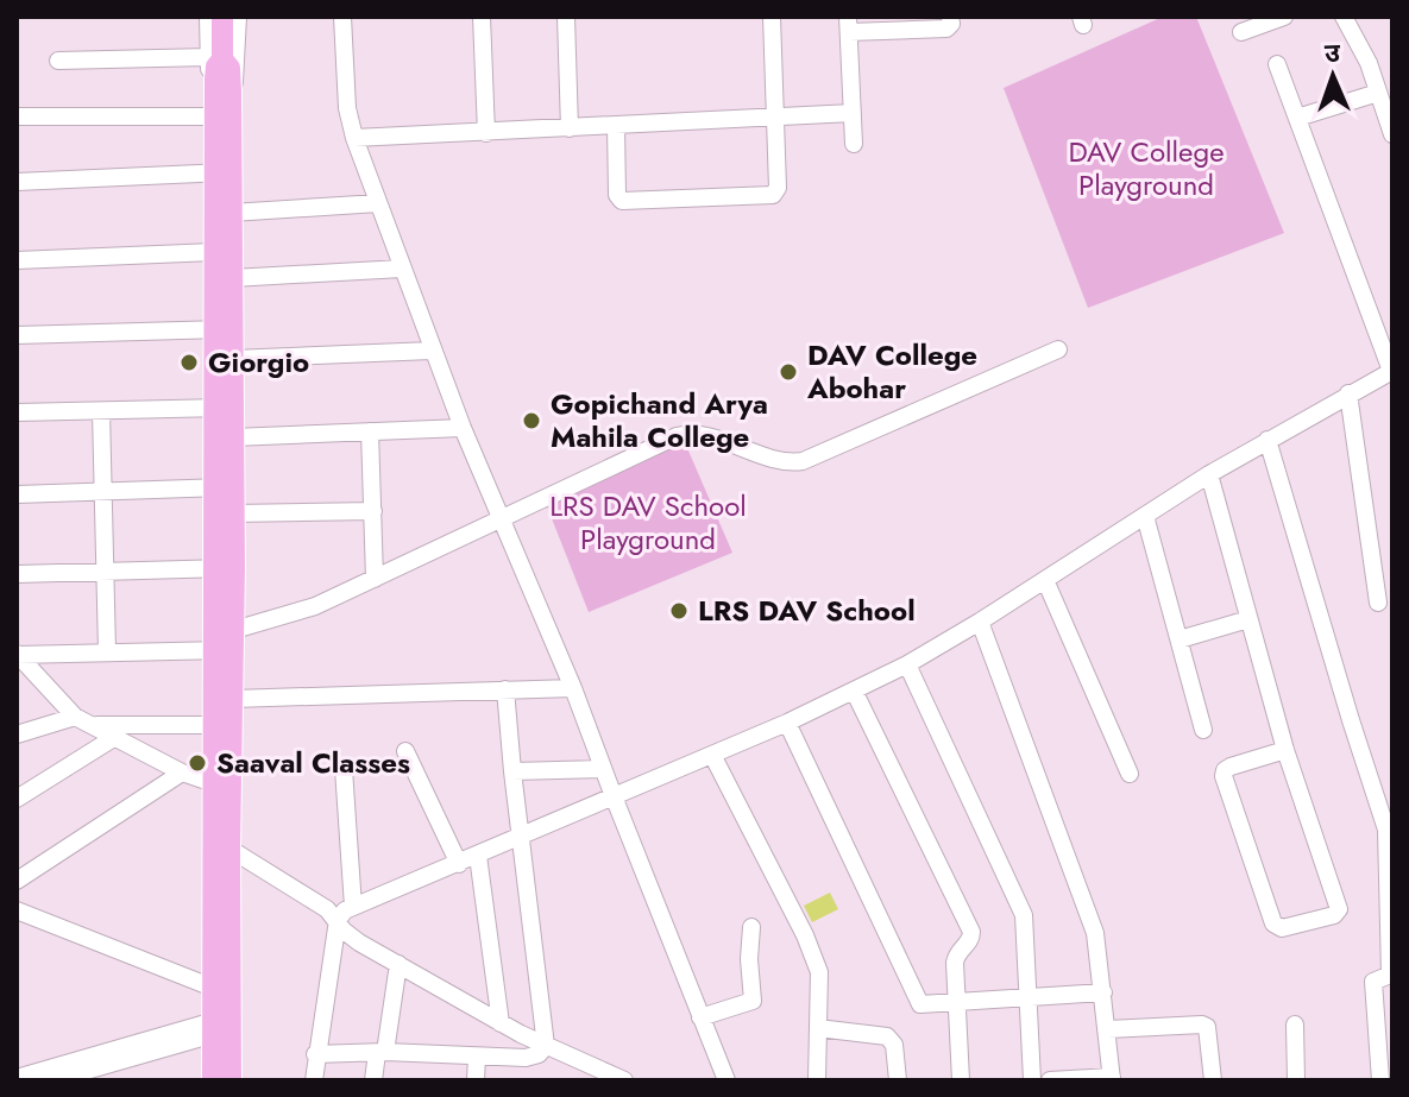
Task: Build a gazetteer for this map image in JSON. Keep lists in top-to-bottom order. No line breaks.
{"parks":["DAV College Playground","LRS DAV School Playground"],"places":["Giorgio","DAV College Abohar","Gopichand Arya Mahila College","LRS DAV School","Saaval Classes"],"north":"top"}
